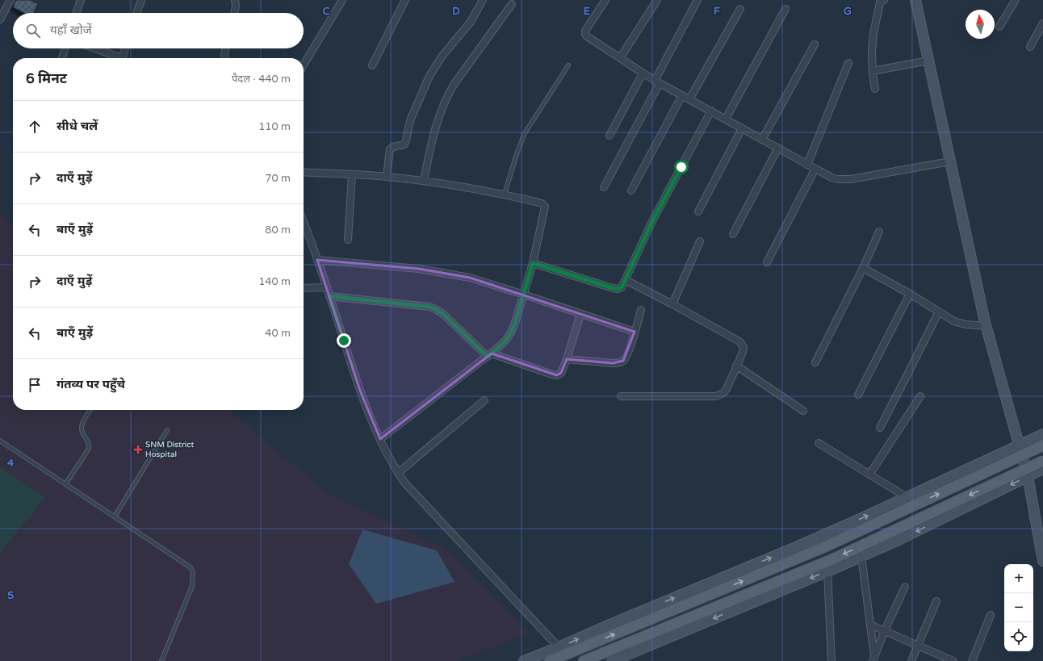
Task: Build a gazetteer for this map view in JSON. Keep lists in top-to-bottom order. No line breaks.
{"places":{"health":["SNM District Hospital"]},"north":"top","page":{"search":"यहाँ खोजें","heading":["6 मिनट","पैदल · 440 m"],"list":[["सीधे चलें","110 m"],["दाएँ मुड़ें","70 m"],["बाएँ मुड़ें","80 m"],["दाएँ मुड़ें","140 m"],["बाएँ मुड़ें","40 m"],"गंतव्य पर पहुँचे"],"map_buttons":["+","−"]},"grid":{"columns":["C","D","E","F","G"],"rows":["4","5"]}}
